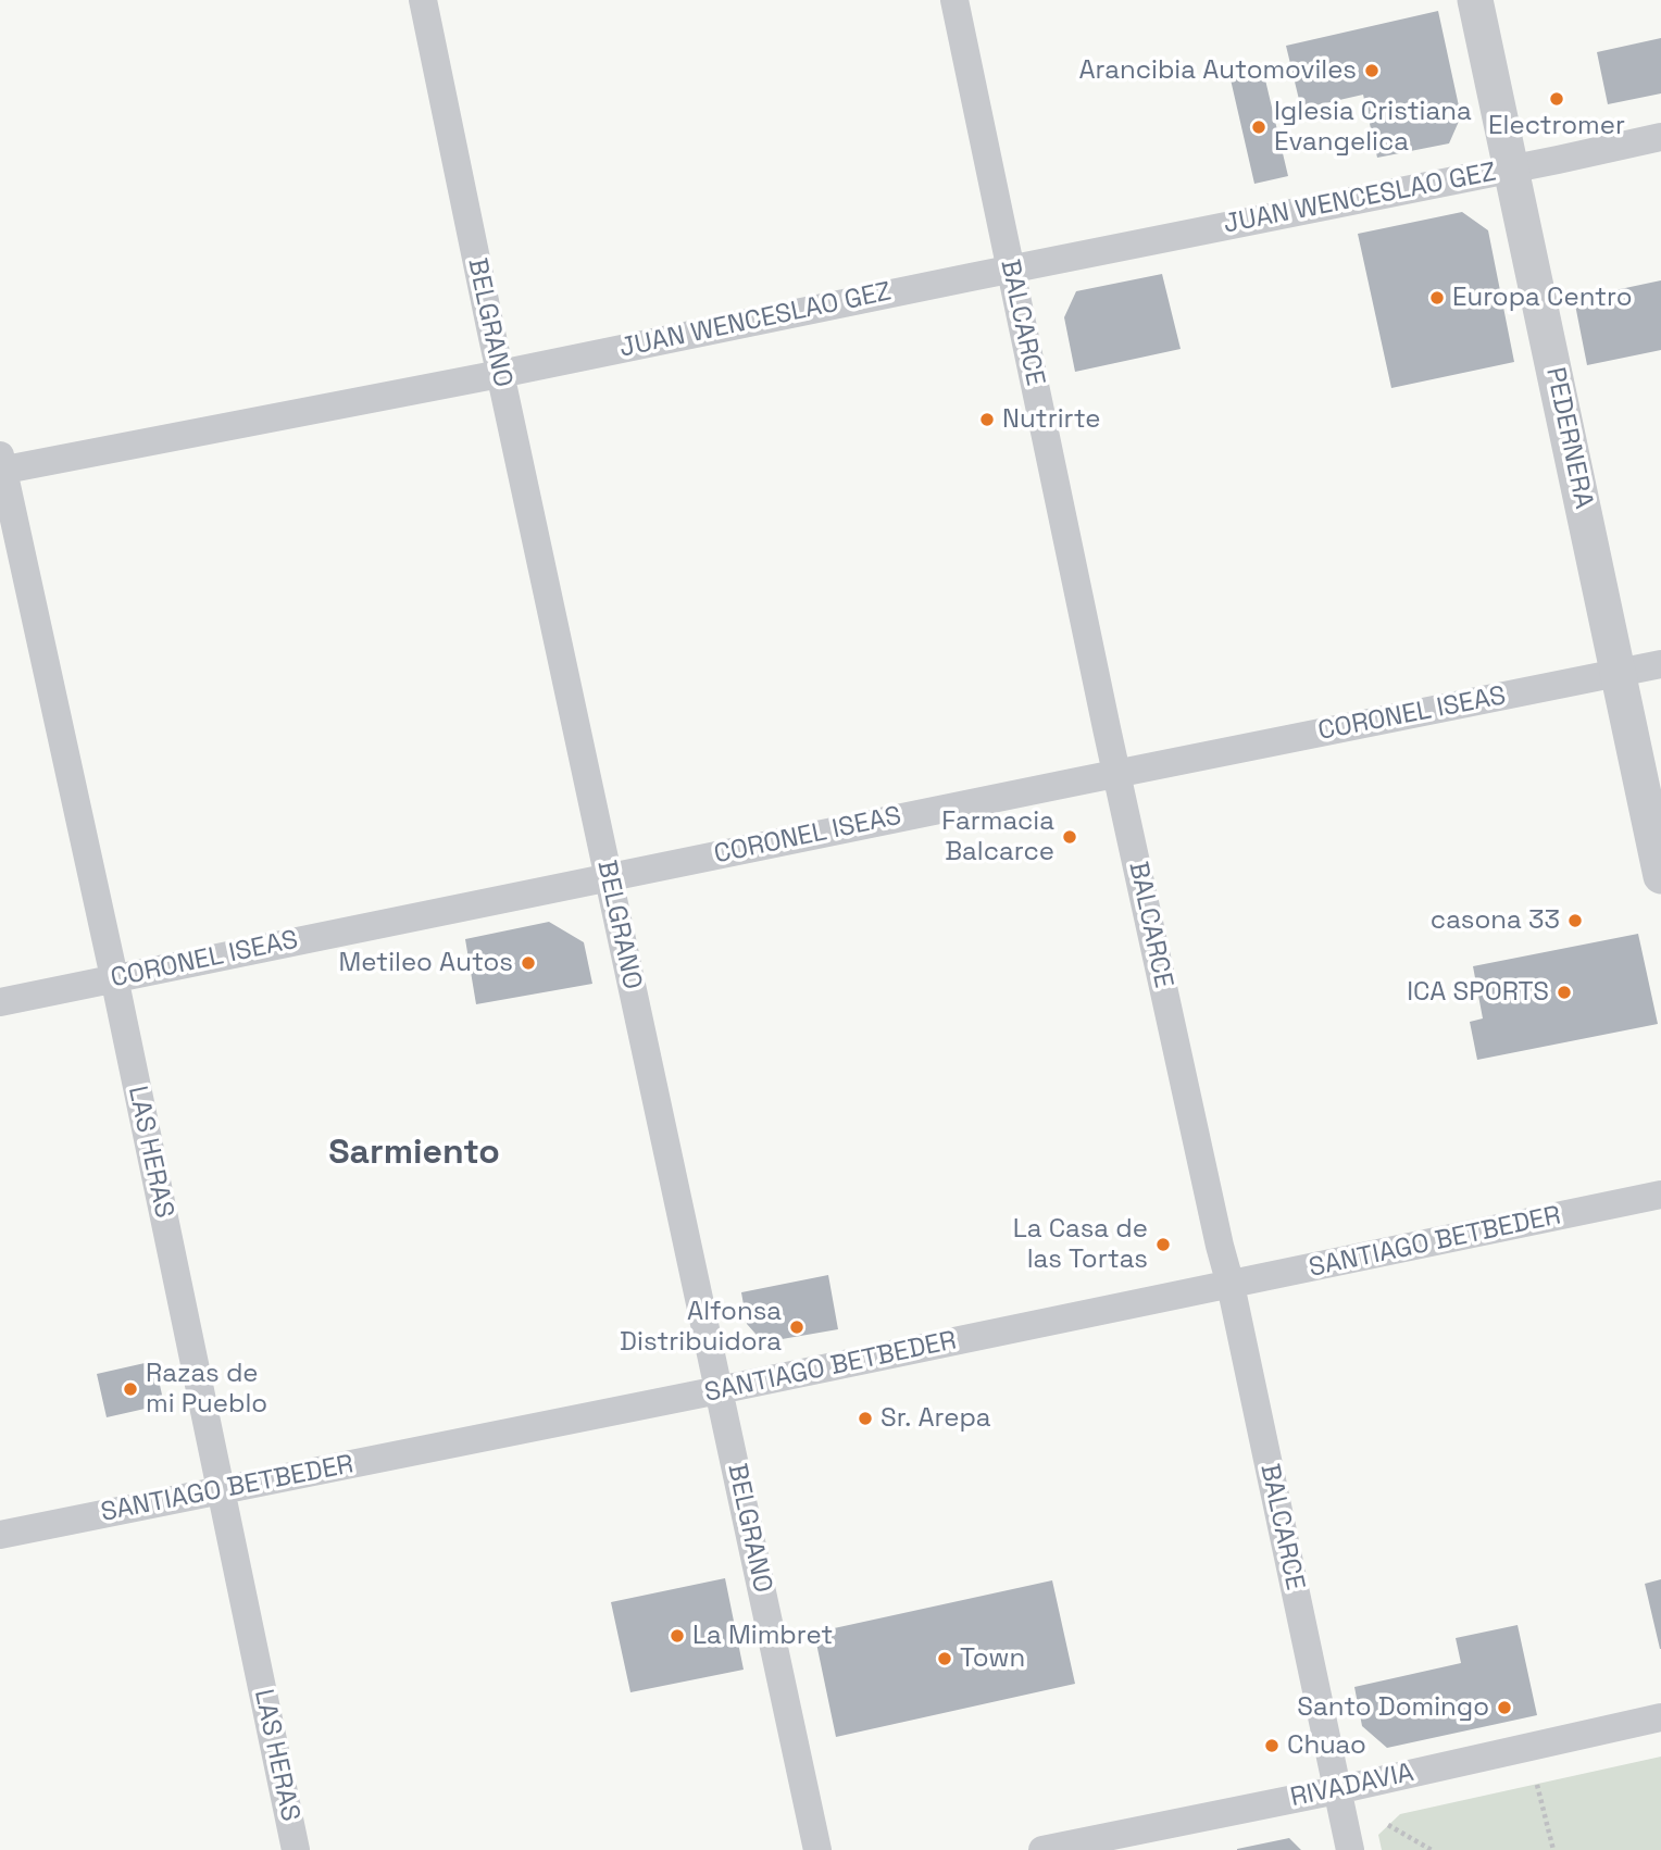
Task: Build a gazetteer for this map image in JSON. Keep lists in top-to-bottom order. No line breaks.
{"streets":{"street":["JUAN WENCESLAO GEZ","BELGRANO","BALCARCE","PEDERNERA","CORONEL ISEAS","LAS HERAS","SANTIAGO BETBEDER","RIVADAVIA"]},"crossings":[["JUAN WENCESLAO GEZ","BELGRANO"],["JUAN WENCESLAO GEZ","BALCARCE"],["JUAN WENCESLAO GEZ","PEDERNERA"],["JUAN WENCESLAO GEZ","LAS HERAS"],["BELGRANO","CORONEL ISEAS"],["BELGRANO","SANTIAGO BETBEDER"],["BALCARCE","CORONEL ISEAS"],["BALCARCE","SANTIAGO BETBEDER"],["BALCARCE","RIVADAVIA"],["PEDERNERA","CORONEL ISEAS"],["CORONEL ISEAS","LAS HERAS"],["LAS HERAS","SANTIAGO BETBEDER"]],"districts":["Sarmiento"],"places":["Arancibia Automoviles","Electromer","Iglesia Cristiana Evangelica","Europa Centro","Nutrirte","Farmacia Balcarce","casona 33","Metileo Autos","ICA SPORTS","La Casa de las Tortas","Alfonsa Distribuidora","Razas de mi Pueblo","Sr. Arepa","La Mimbret","Town","Santo Domingo","Chuao"]}
